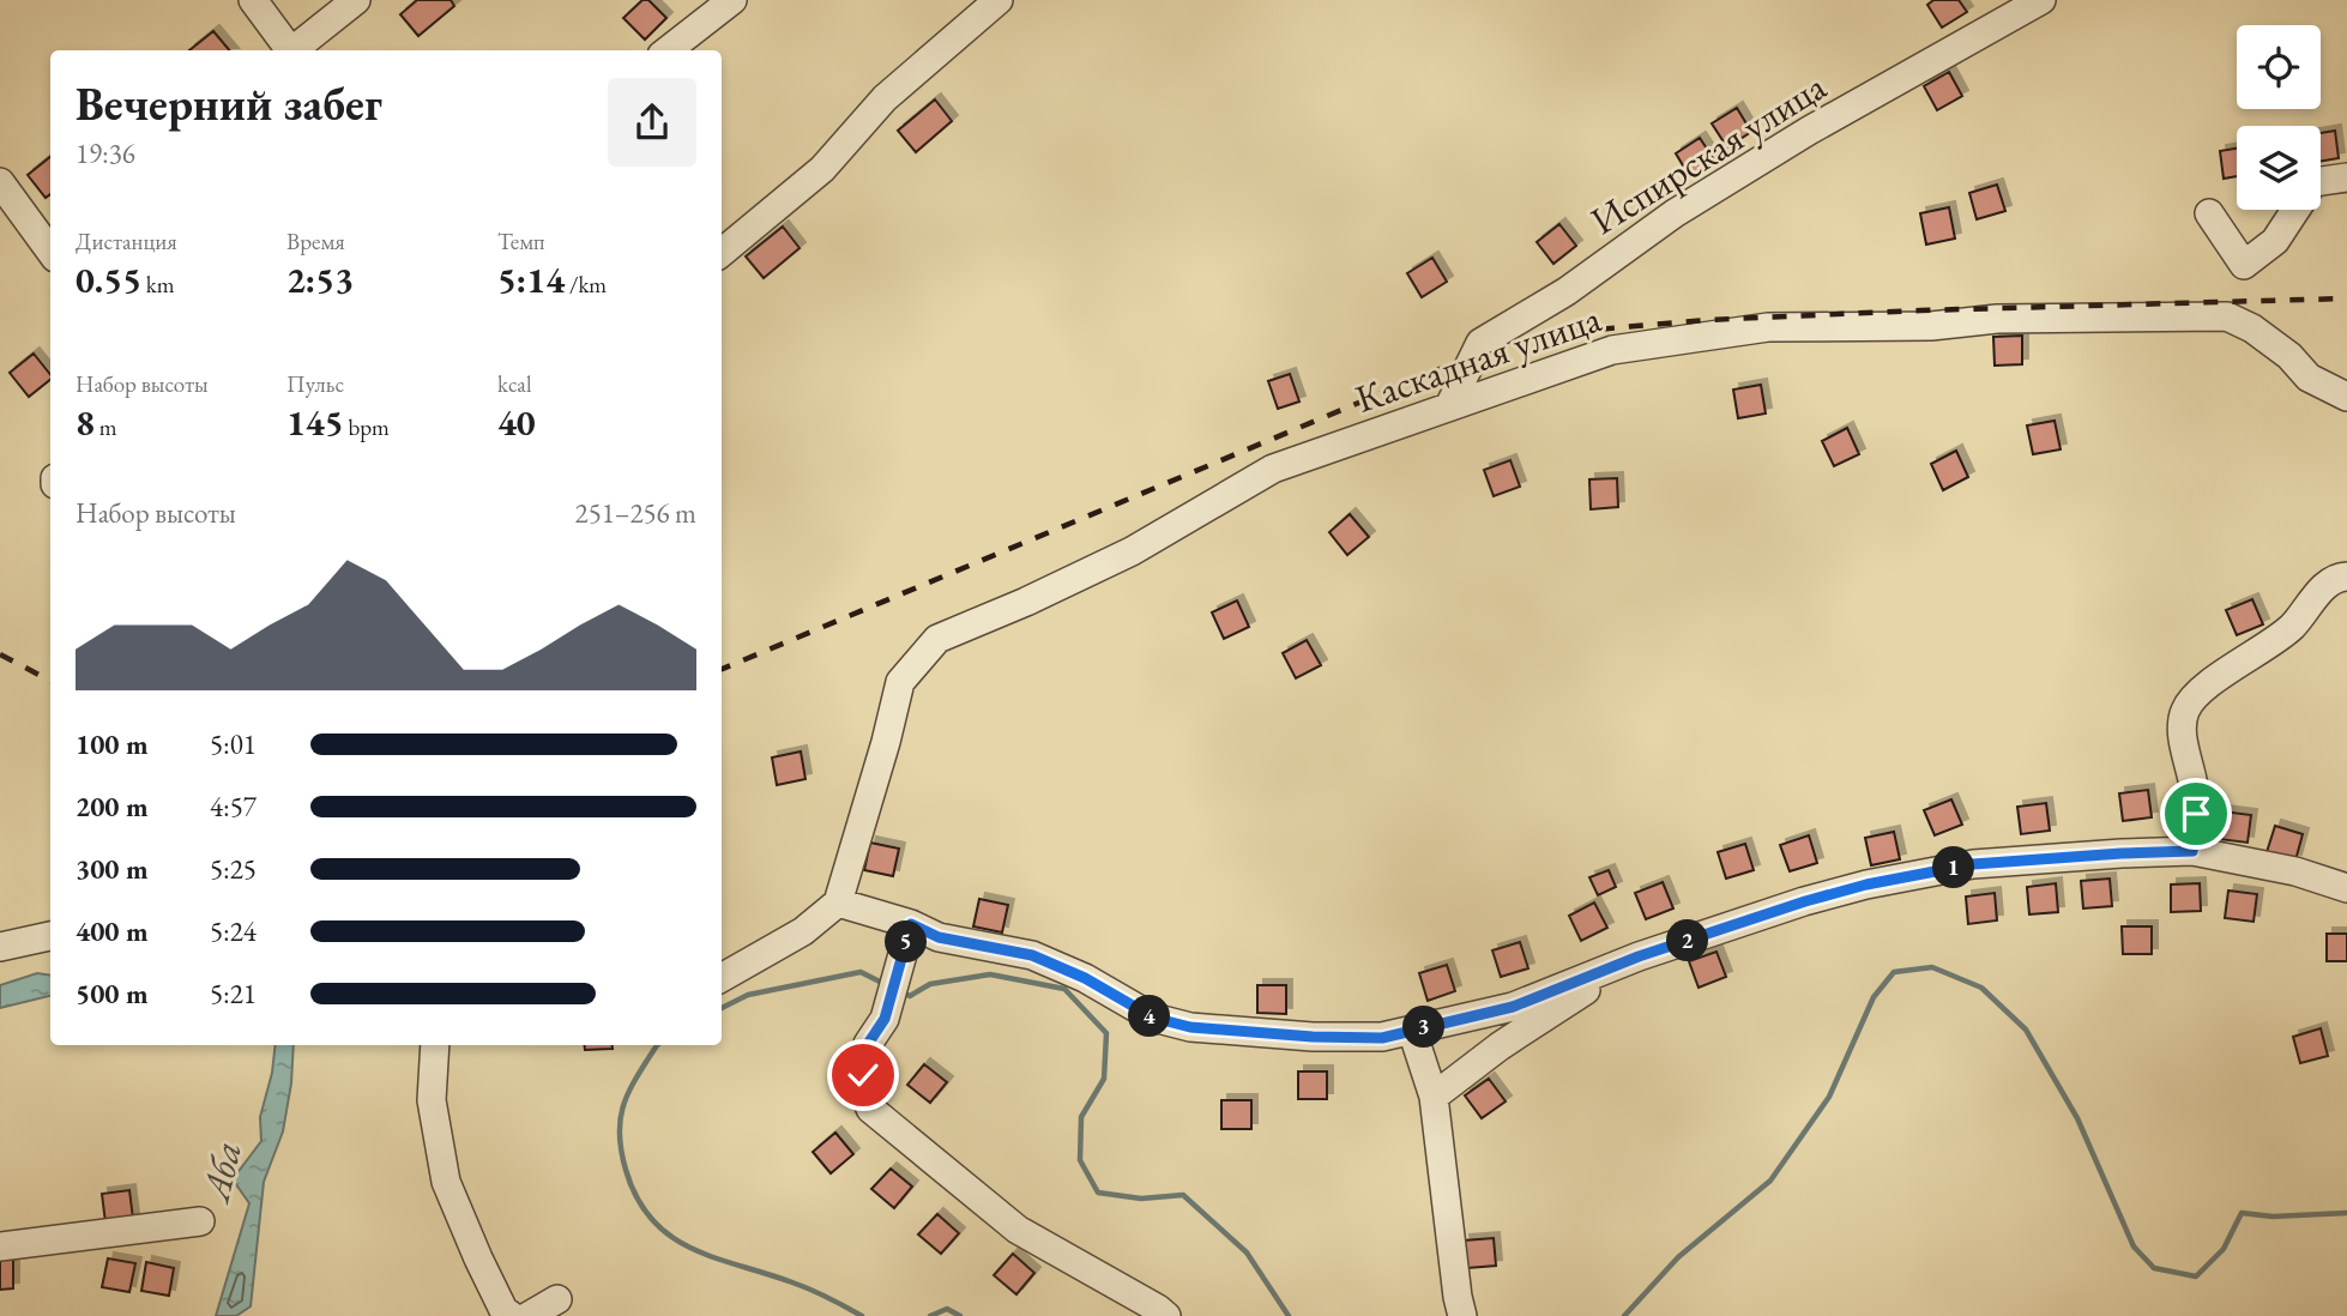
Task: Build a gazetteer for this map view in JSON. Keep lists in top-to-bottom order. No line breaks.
{"streets":{"street":["Испирская улица","Каскадная улица"]},"crossings":[["Испирская улица","Каскадная улица"]],"water":["Аба"],"page":{"heading":["Вечерний забег","19:36"],"stats":[["Дистанция","0.55 km"],["Время","2:53"],["Темп","5:14 /km"],["Набор высоты","8 m"],["Пульс","145 bpm"],["kcal","40"]],"chart":["Набор высоты","251–256 m"],"list":[{"name":"100 m","note":"5:01"},{"name":"200 m","note":"4:57"},{"name":"300 m","note":"5:25"},{"name":"400 m","note":"5:24"},{"name":"500 m","note":"5:21"}],"pins":["1","2","5","4","3"]}}
